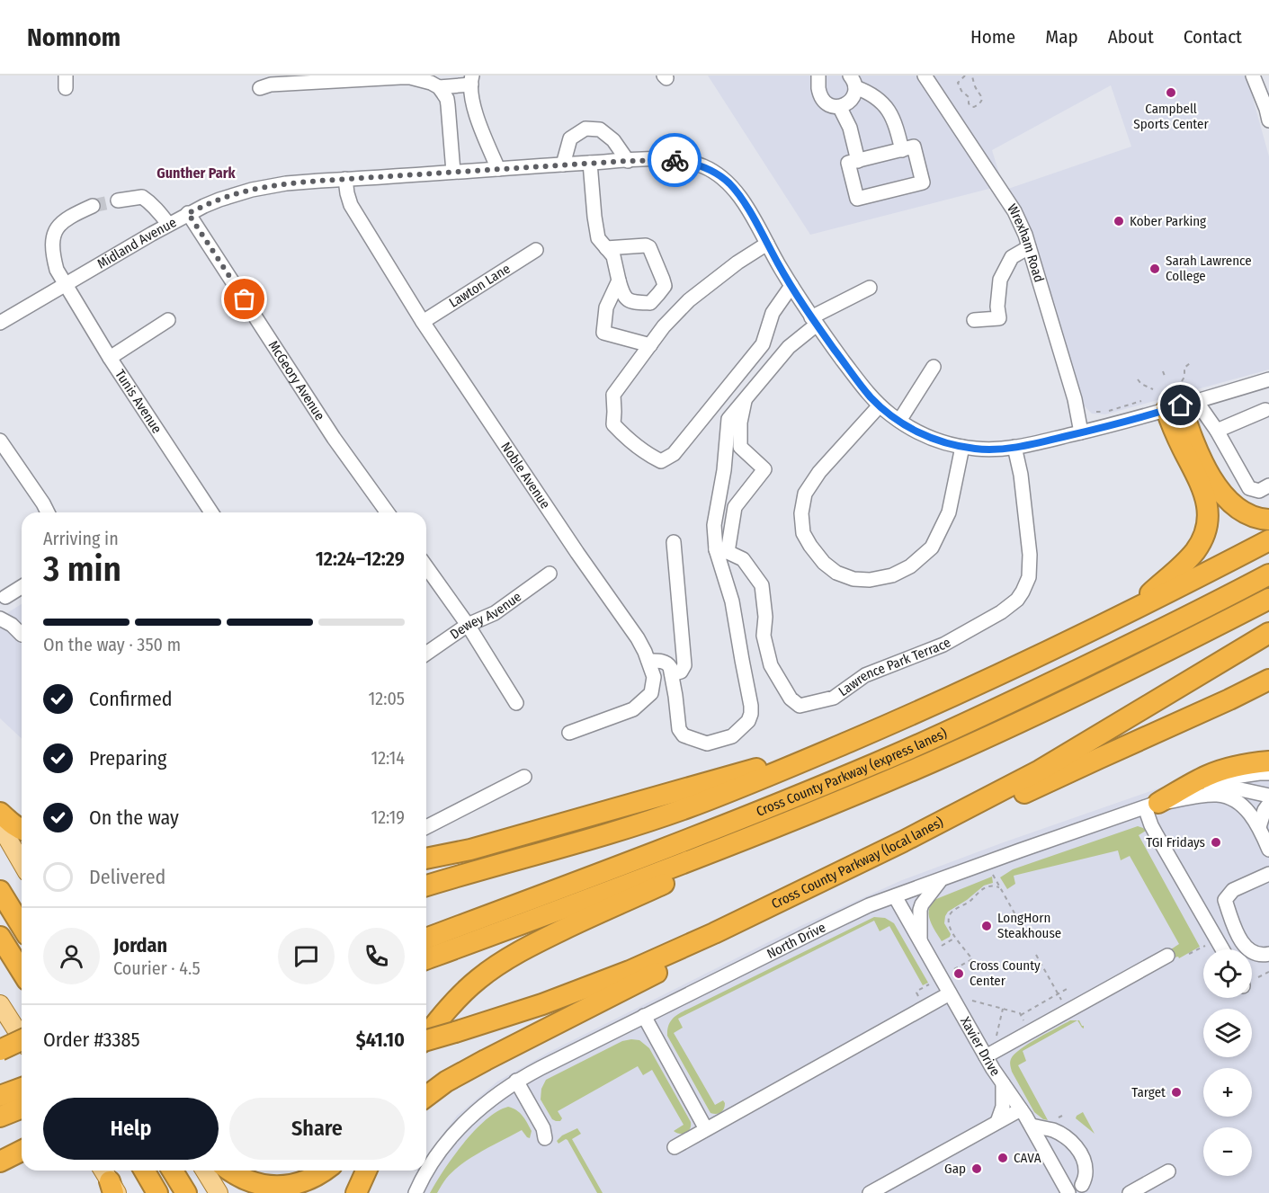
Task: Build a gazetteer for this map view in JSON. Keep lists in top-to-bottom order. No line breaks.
{"streets":{"highway":["Cross County Parkway (express lanes)","Cross County Parkway (local lanes)"],"street":["Midland Avenue","Wrexham Road","Lawton Lane","McGeory Avenue","Tunis Avenue","Noble Avenue","Dewey Avenue","Lawrence Park Terrace","North Drive","Xavier Drive"]},"crossings":[["Midland Avenue","Wrexham Road"],["Midland Avenue","McGeory Avenue"],["Midland Avenue","Tunis Avenue"],["Midland Avenue","Noble Avenue"],["Midland Avenue","Lawrence Park Terrace"],["Lawton Lane","Noble Avenue"],["North Drive","Xavier Drive"]],"districts":["Gunther Park"],"places":["Campbell Sports Center","Kober Parking","Sarah Lawrence College","TGI Fridays","LongHorn Steakhouse","Cross County Center","Target","CAVA","Gap"],"page":{"header":"Nomnom","nav":["Home","Map","About","Contact"],"heading":["3 min","Arriving in","12:24–12:29"],"panel":["Jordan","Courier · 4.5","Order #3385","$41.10"],"bar":"On the way · 350 m","list":[["Confirmed","12:05"],["Preparing","12:14"],["On the way","12:19"],"Delivered"],"map_buttons":["+","−"],"buttons":["Help","Share"]}}
